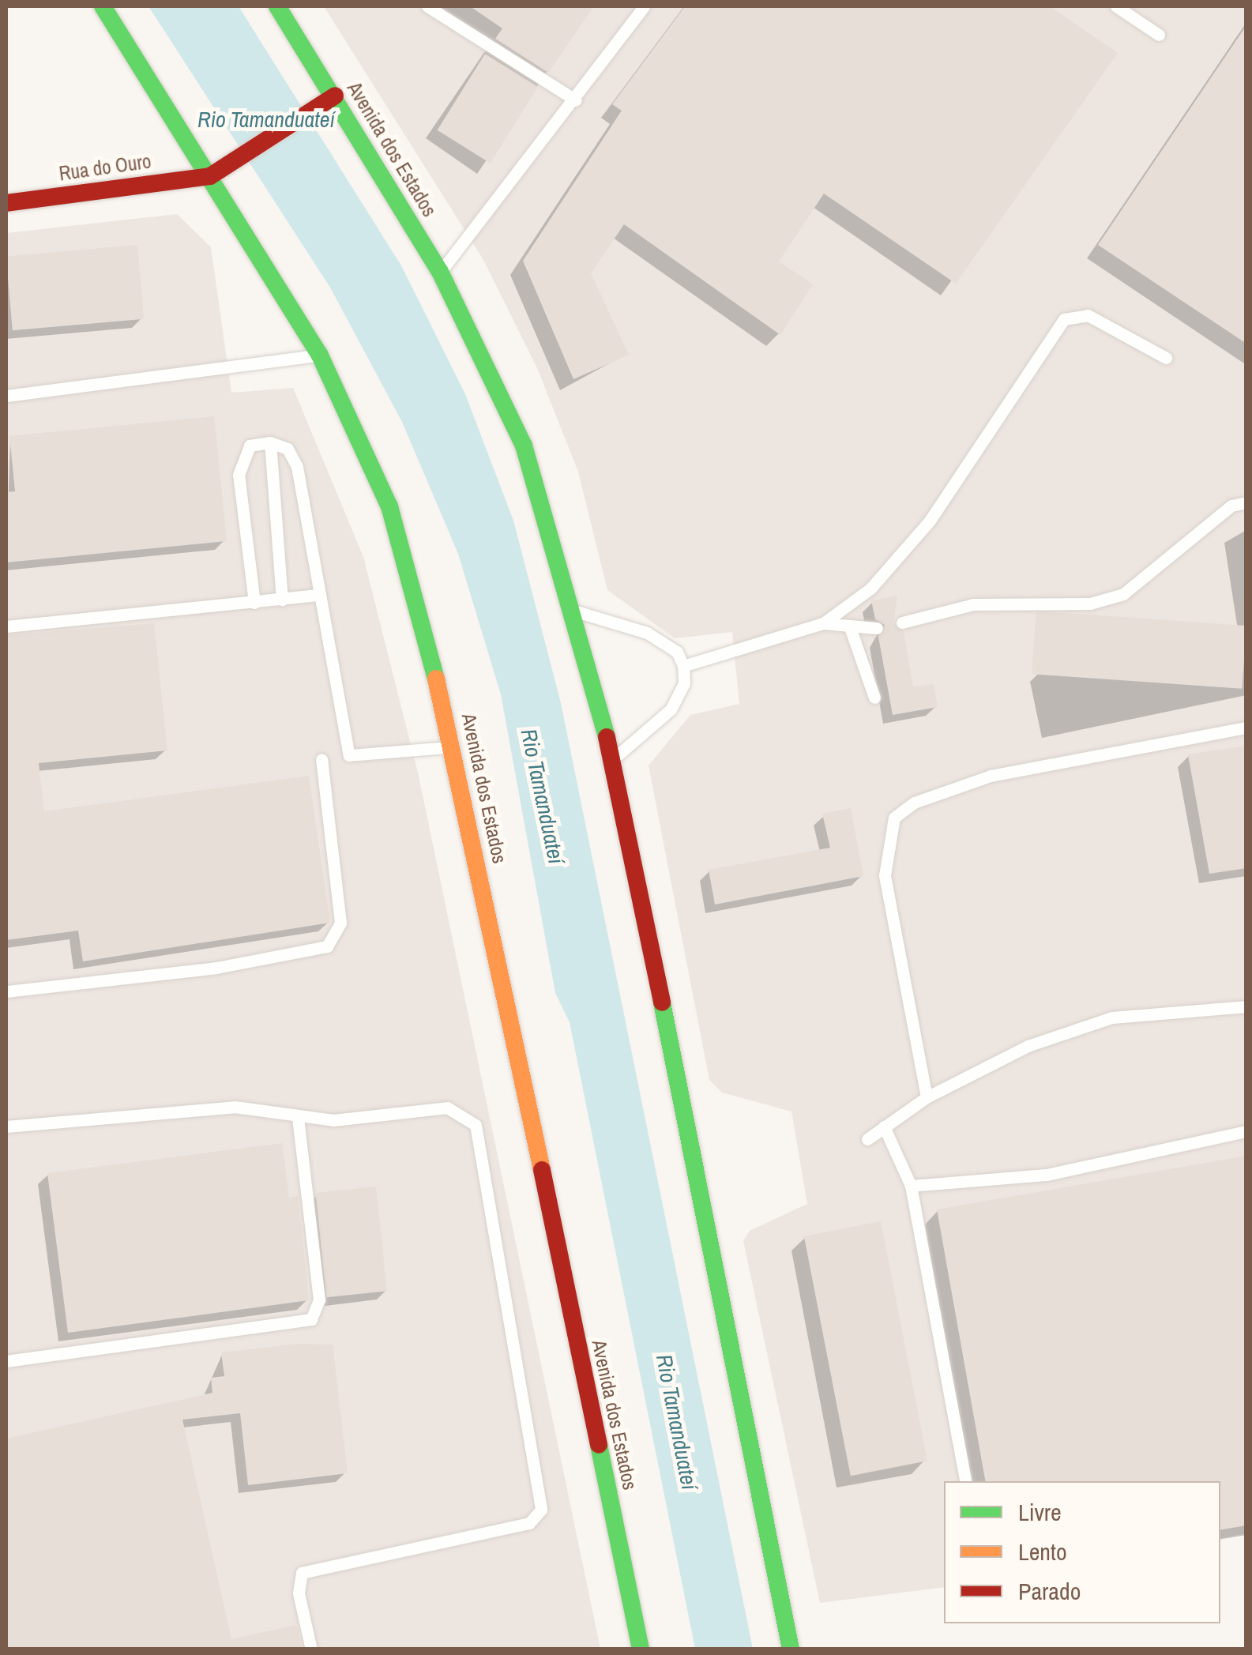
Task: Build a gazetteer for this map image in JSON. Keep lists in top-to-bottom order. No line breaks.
{"streets":{"main road":["Avenida dos Estados","Rua do Ouro"]},"crossings":[["Avenida dos Estados","Rua do Ouro"]],"water":["Rio Tamanduateí"],"legend":["Livre","Lento","Parado"]}
